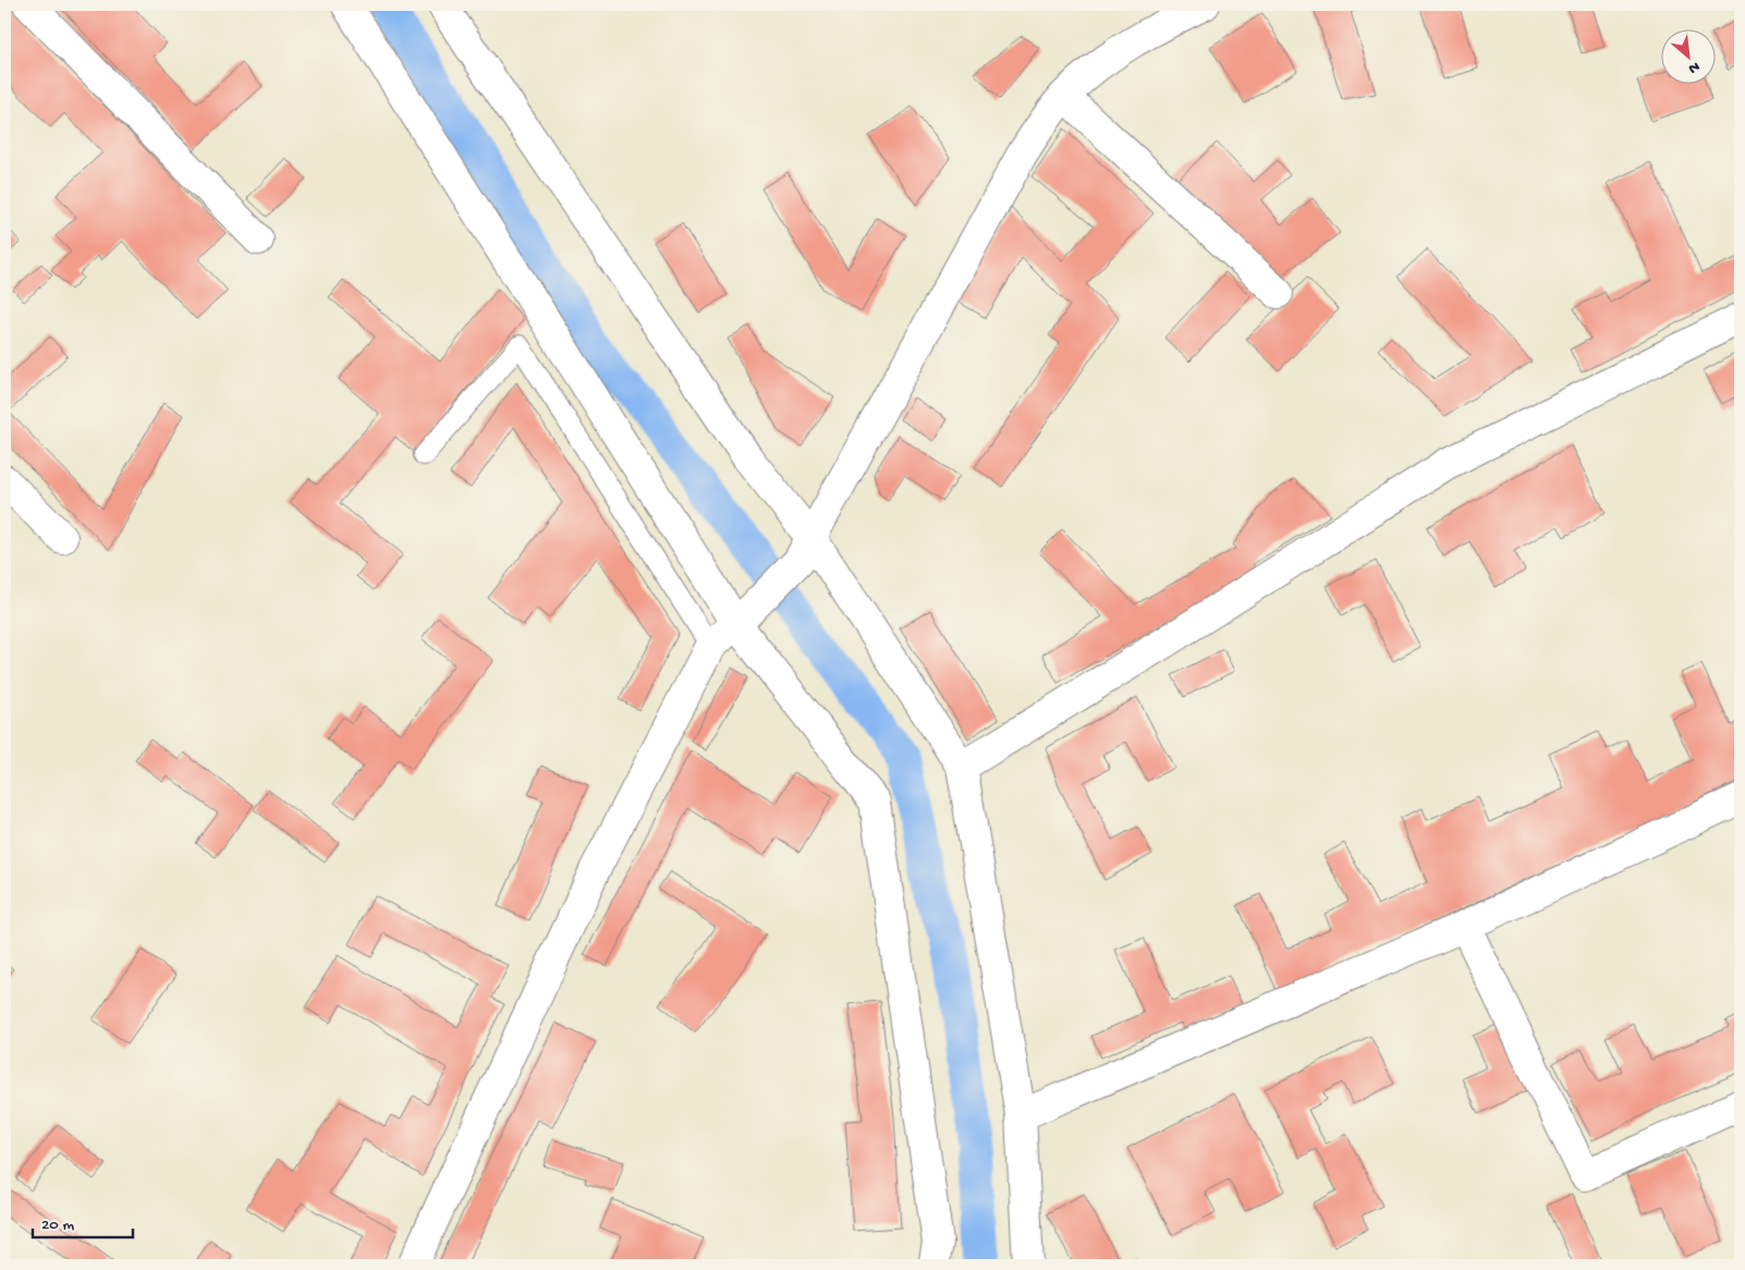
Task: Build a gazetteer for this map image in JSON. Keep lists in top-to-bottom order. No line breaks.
{"scale_bar":"20 m","north":"bottom right"}
